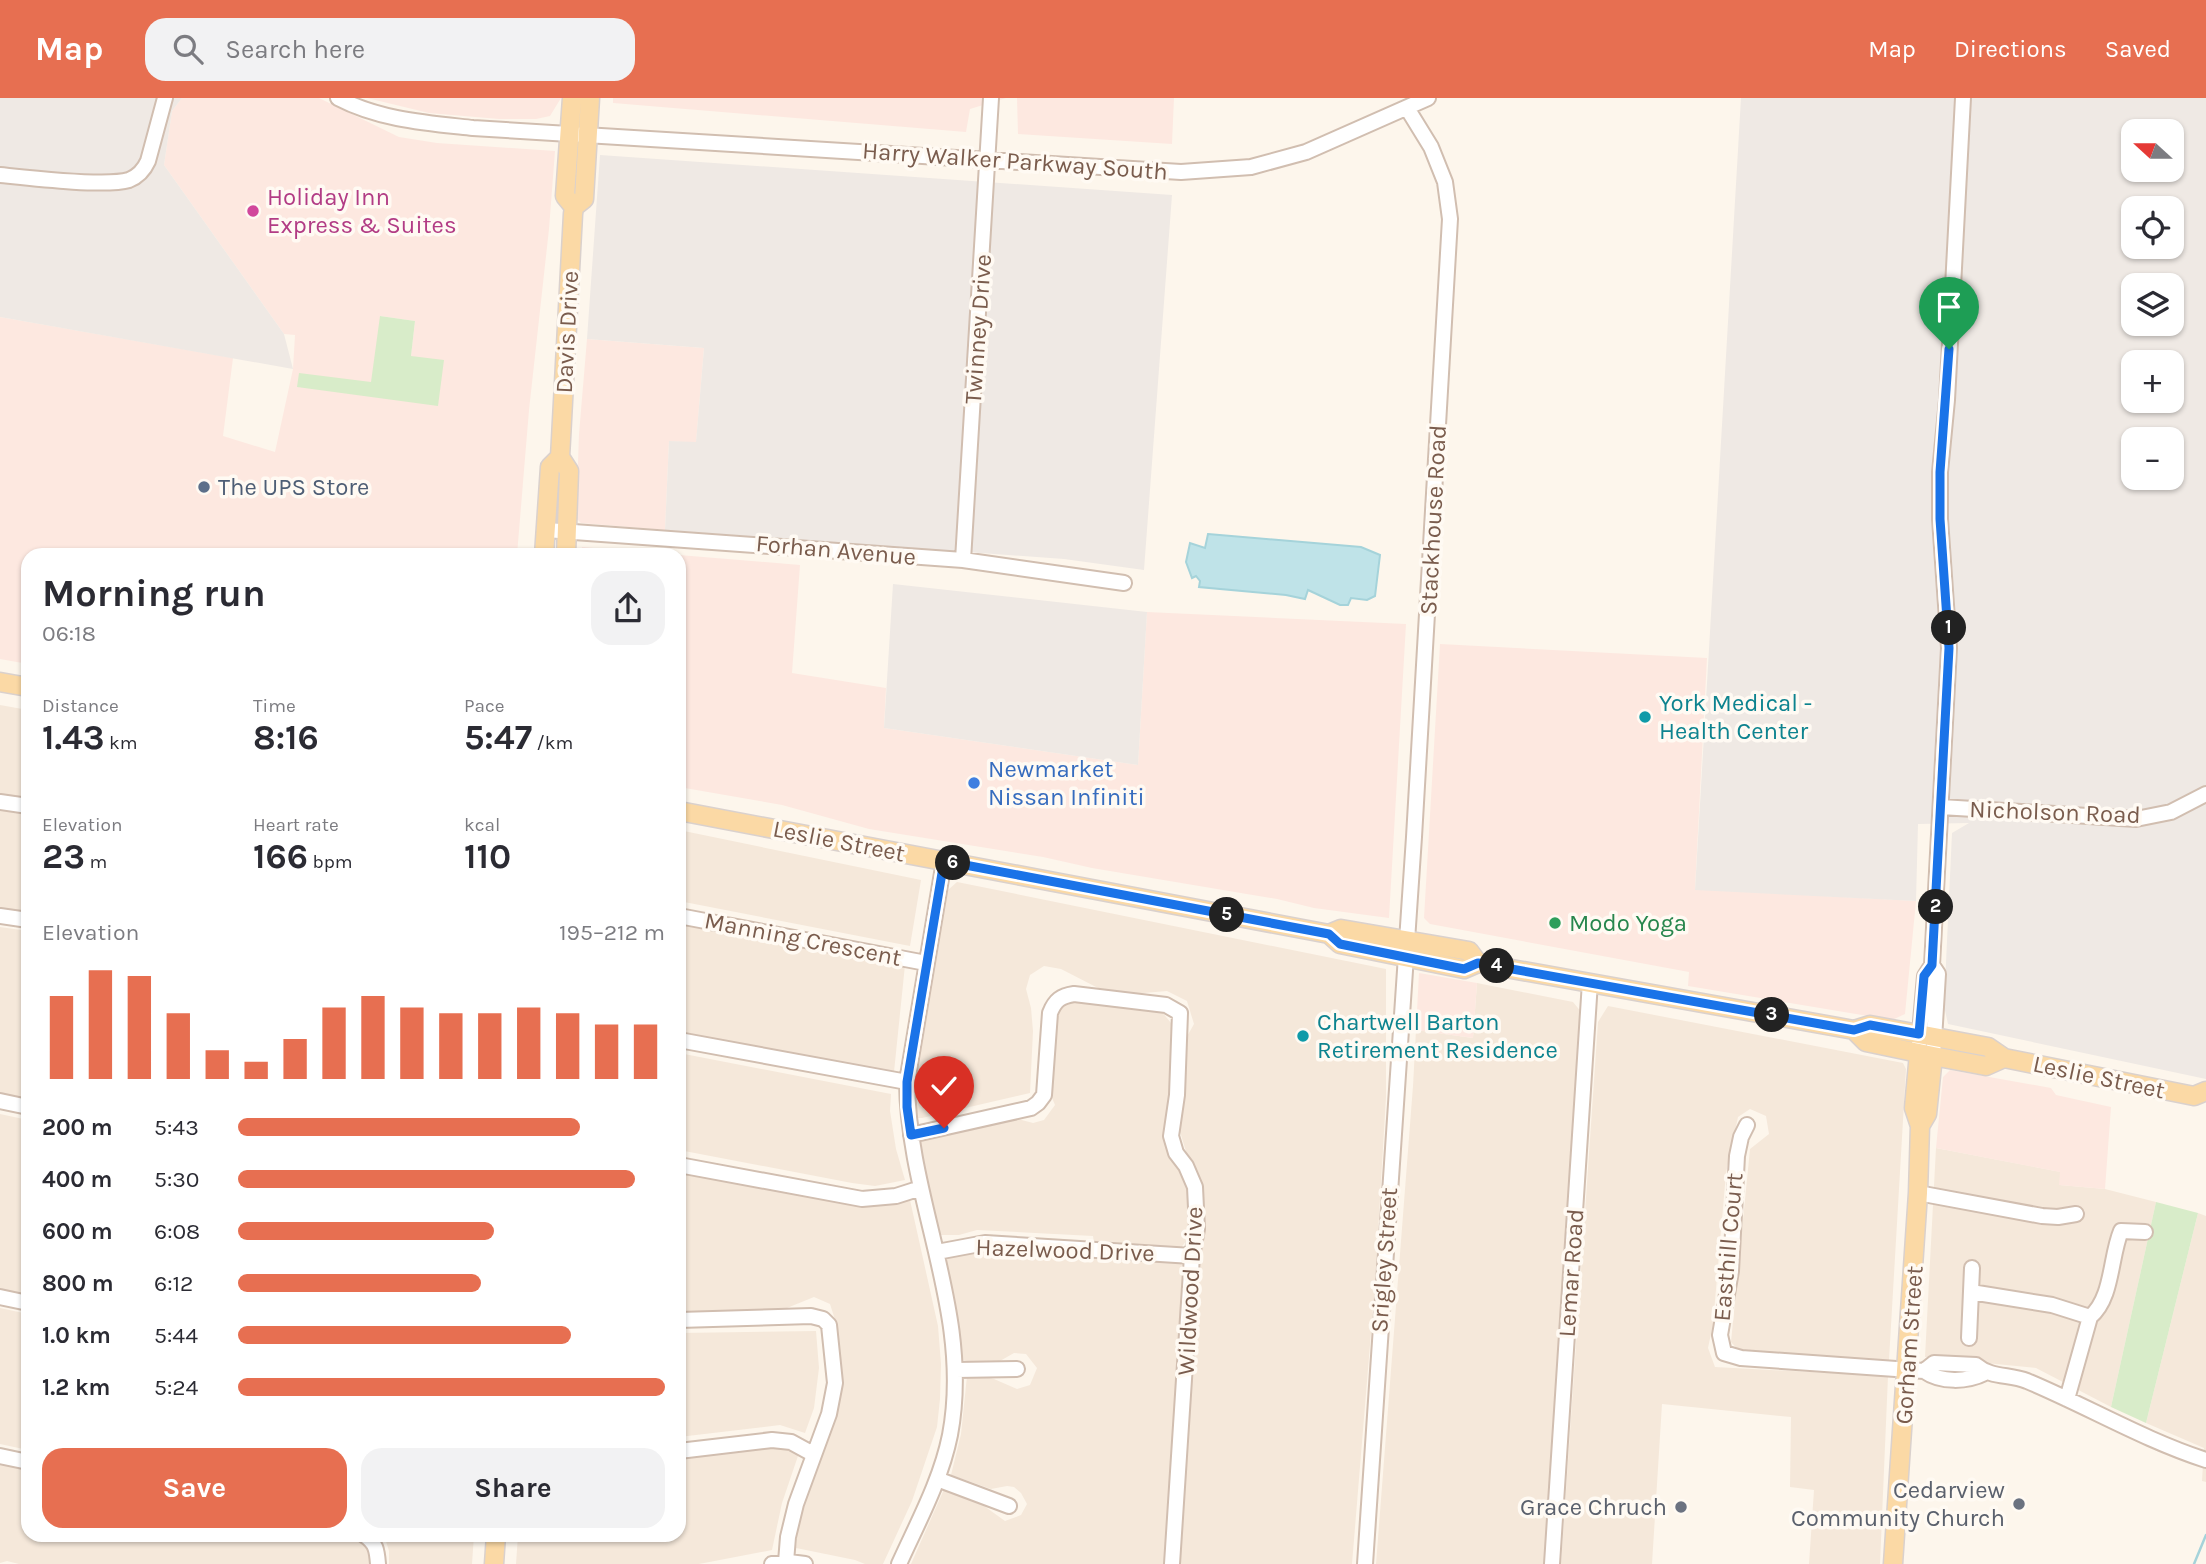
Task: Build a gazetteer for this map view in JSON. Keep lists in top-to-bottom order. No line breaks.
{"streets":{"main road":["Davis Drive","Leslie Street","Gorham Street"],"street":["Harry Walker Parkway South","Twinney Drive","Stackhouse Road","Forhan Avenue","Nicholson Road","Manning Crescent","Easthill Court","Hazelwood Drive","Srigley Street","Lemar Road","Wildwood Drive"]},"crossings":[["Harry Walker Parkway South","Twinney Drive"],["Harry Walker Parkway South","Davis Drive"],["Harry Walker Parkway South","Stackhouse Road"],["Twinney Drive","Forhan Avenue"],["Davis Drive","Forhan Avenue"],["Stackhouse Road","Leslie Street"],["Stackhouse Road","Srigley Street"],["Nicholson Road","Gorham Street"],["Leslie Street","Srigley Street"],["Leslie Street","Lemar Road"],["Leslie Street","Gorham Street"],["Easthill Court","Gorham Street"],["Hazelwood Drive","Wildwood Drive"]],"places":["Holiday Inn Express & Suites","The UPS Store","York Medical - Health Center","Newmarket Nissan Infiniti","Modo Yoga","Chartwell Barton Retirement Residence","Cedarview Community Church","Grace Chruch"],"north":"left","page":{"header":"Map","search":"Search here","nav":["Map","Directions","Saved"],"map_buttons":["+","−"],"heading":["Morning run","06:18"],"pins":["1","6","2","5","4","3"],"stats":[["Distance","1.43 km"],["Time","8:16"],["Pace","5:47 /km"],["Elevation","23 m"],["Heart rate","166 bpm"],["kcal","110"]],"chart":["Elevation","195–212 m"],"list":[{"name":"200 m","note":"5:43"},{"name":"400 m","note":"5:30"},{"name":"600 m","note":"6:08"},{"name":"800 m","note":"6:12"},{"name":"1.0 km","note":"5:44"},{"name":"1.2 km","note":"5:24"}],"buttons":["Save","Share"]}}
